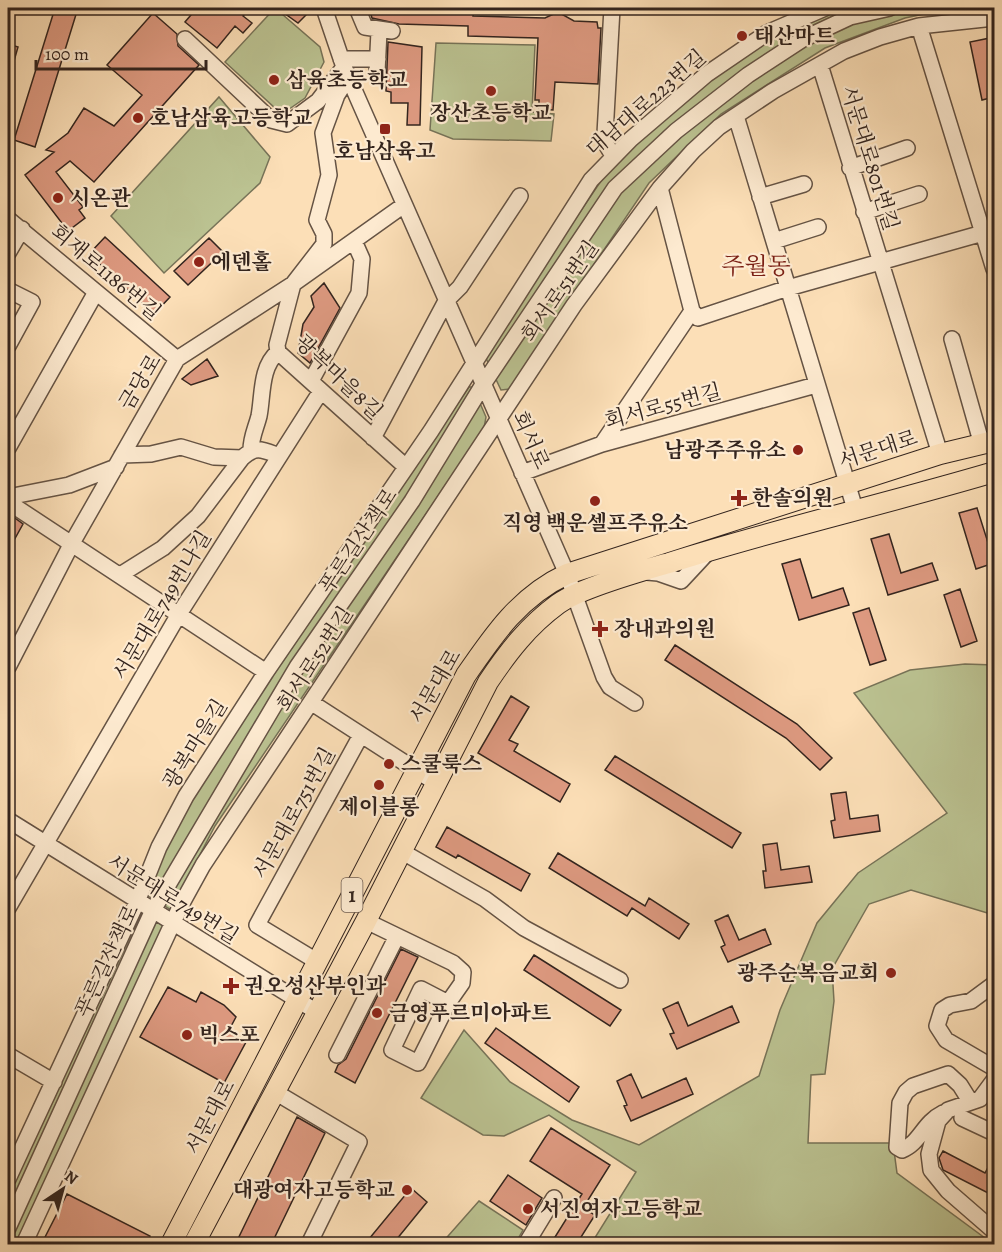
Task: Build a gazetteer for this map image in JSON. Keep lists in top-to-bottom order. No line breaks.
{"streets":{"main road":["서문대로","1"],"street":["대남대로223번길","서문대로801번길","회재로1186번길","회서로51번길","광복마을8길","금당로","회서로55번길","회서로","푸른길산책로","서문대로749번나길","회서로52번길","광복마을길","서문대로751번길","서문대로749번길"]},"crossings":[["대남대로223번길","회서로"],["대남대로223번길","광복마을길"],["서문대로801번길","회서로51번길"],["서문대로801번길","서문대로"],["회재로1186번길","금당로"],["회서로51번길","회서로"],["회서로51번길","회서로52번길"],["광복마을8길","회서로"],["광복마을8길","서문대로749번나길"],["광복마을8길","광복마을길"],["금당로","회서로"],["금당로","서문대로749번나길"],["회서로55번길","회서로"],["회서로","서문대로"],["회서로","푸른길산책로"],["회서로","회서로52번길"],["회서로","광복마을길"],["회서로","1"],["서문대로","서문대로751번길"],["서문대로","서문대로749번길"],["푸른길산책로","서문대로749번길"],["서문대로749번나길","서문대로749번길"],["회서로52번길","서문대로749번길"],["광복마을길","서문대로749번길"],["서문대로751번길","1"],["1","서문대로749번길"]],"districts":["주월동"],"places":{"other":["태산마트","삼육초등학교","장산초등학교","호남삼육고등학교","시온관","에덴홀","남광주주유소","직영 백운셀프주유소","스쿨룩스","제이블롱","광주순복음교회","금영푸르미아파트","빅스포","대광여자고등학교","서진여자고등학교"],"transit":["호남삼육고"],"health":["한솔의원","장내과의원","권오성산부인과"]},"scale_bar":"100 m","north":"top right"}
